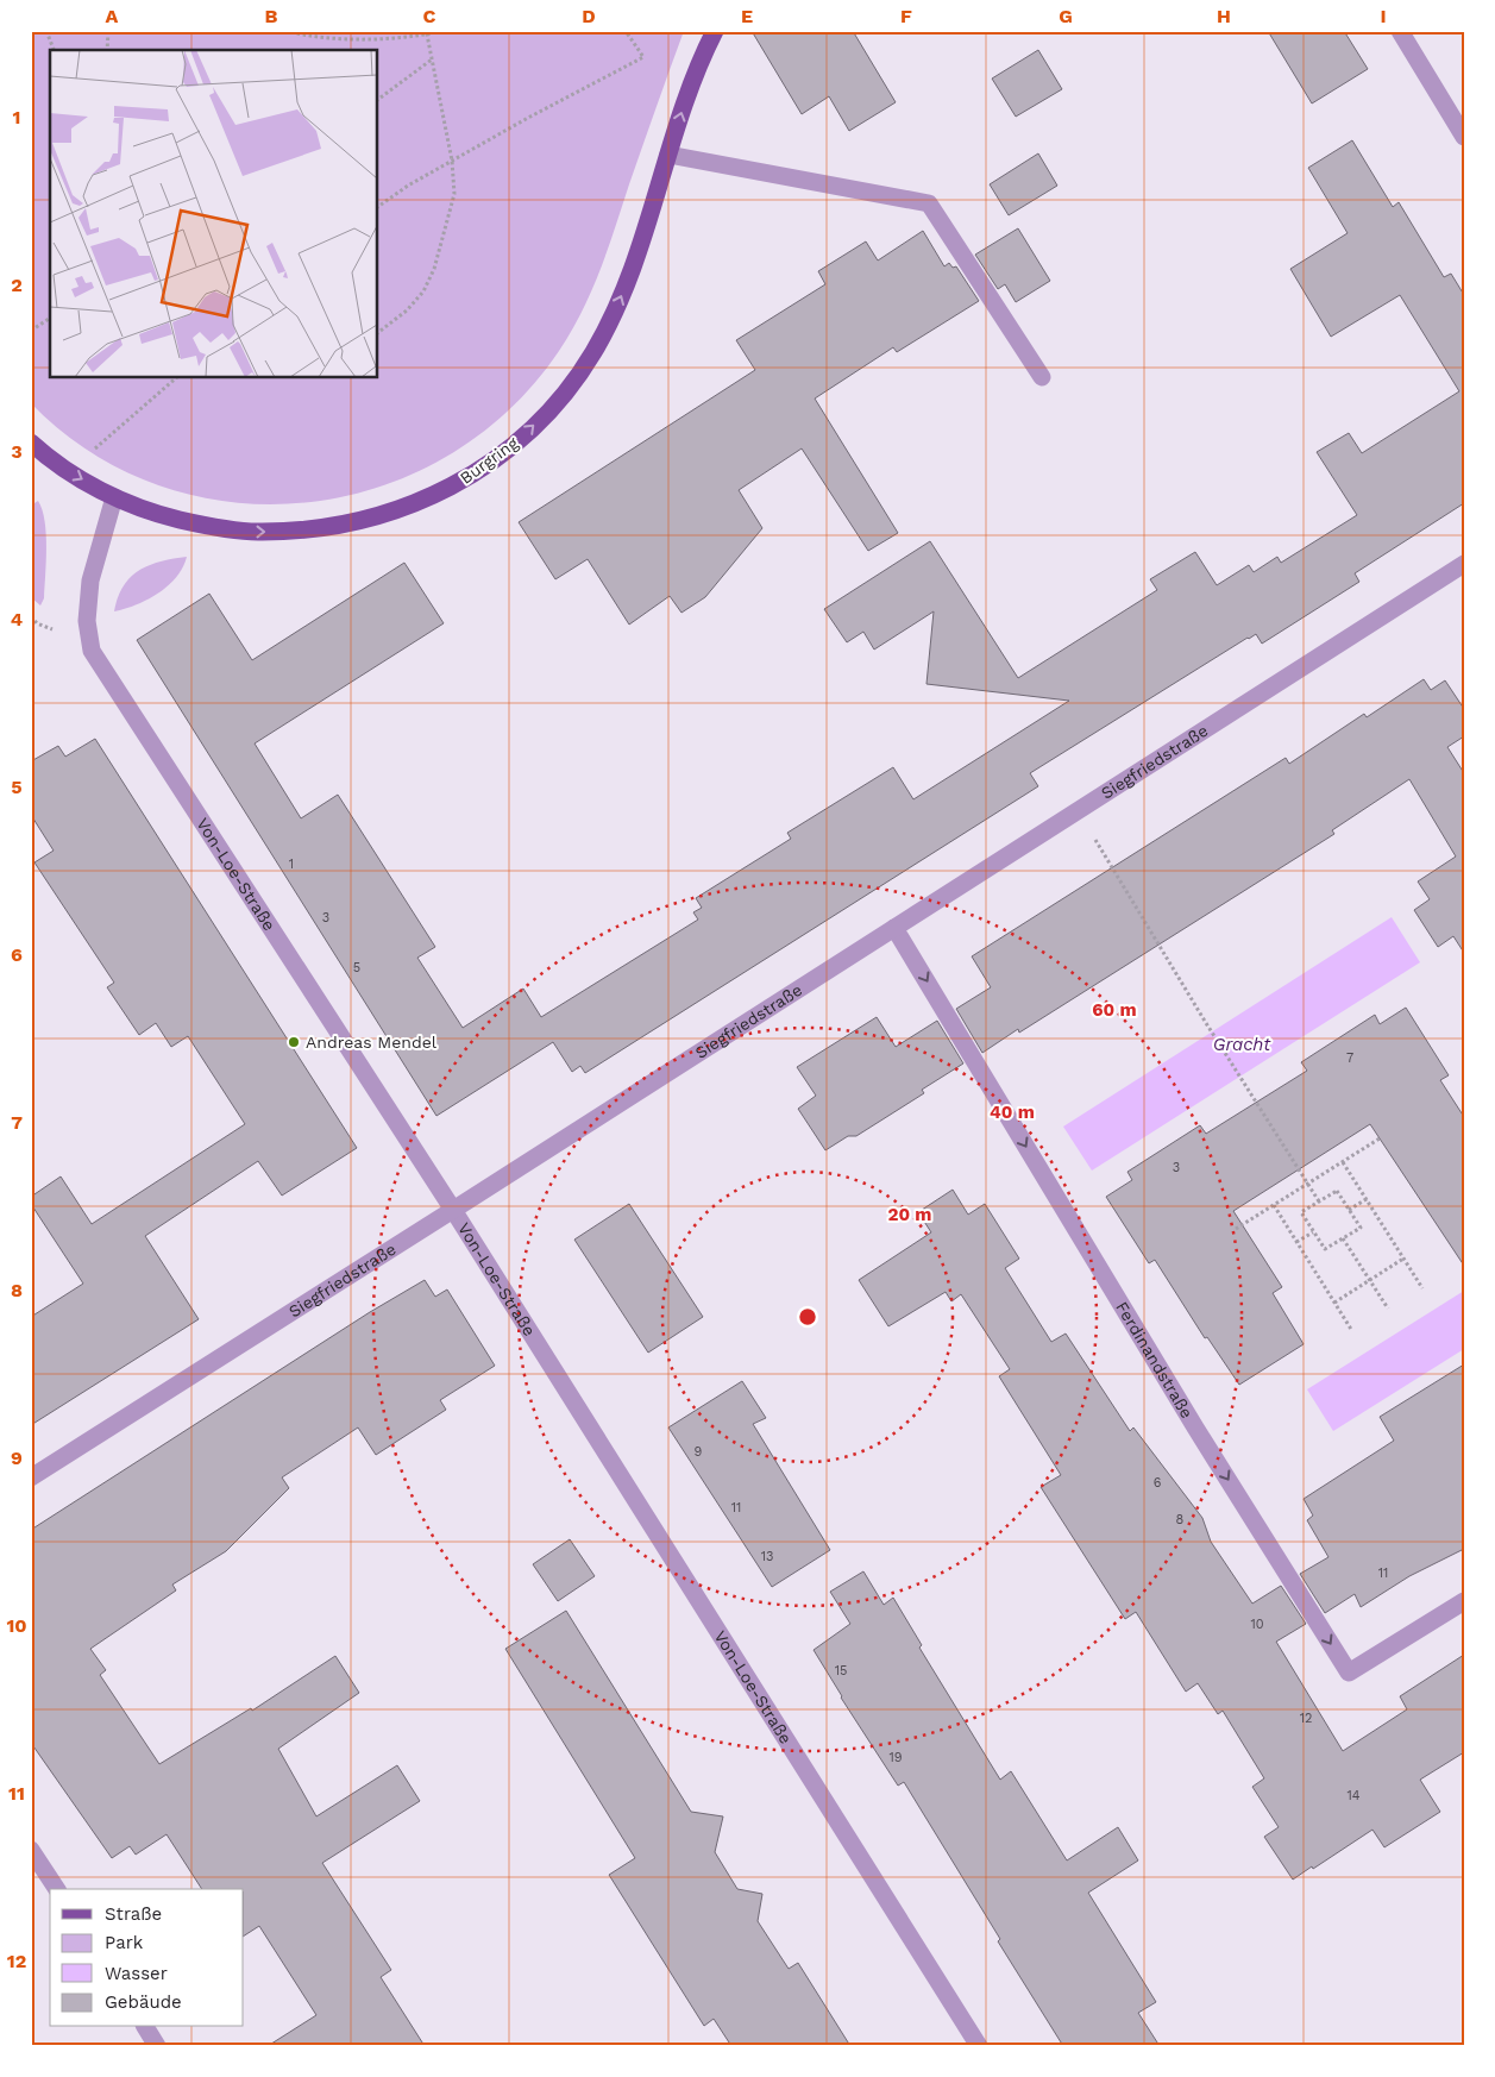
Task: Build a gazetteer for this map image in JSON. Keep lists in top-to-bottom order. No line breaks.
{"streets":{"main road":["Burgring"],"street":["Siegfriedstraße","Von-Loe-Straße","Ferdinandstraße"]},"crossings":[["Burgring","Von-Loe-Straße"],["Siegfriedstraße","Von-Loe-Straße"],["Siegfriedstraße","Ferdinandstraße"]],"one_way":["Burgring","Ferdinandstraße"],"water":["Gracht"],"places":["Andreas Mendel"],"house_numbers":["1","3","5","7","3","9","6","11","8","13","11","10","15","12","19","14"],"legend":["Straße","Park","Wasser","Gebäude"],"grid":{"columns":["A","B","C","D","E","F","G","H","I"],"rows":["1","2","3","4","5","6","7","8","9","10","11","12"]},"rings":["60 m","40 m","20 m"]}
